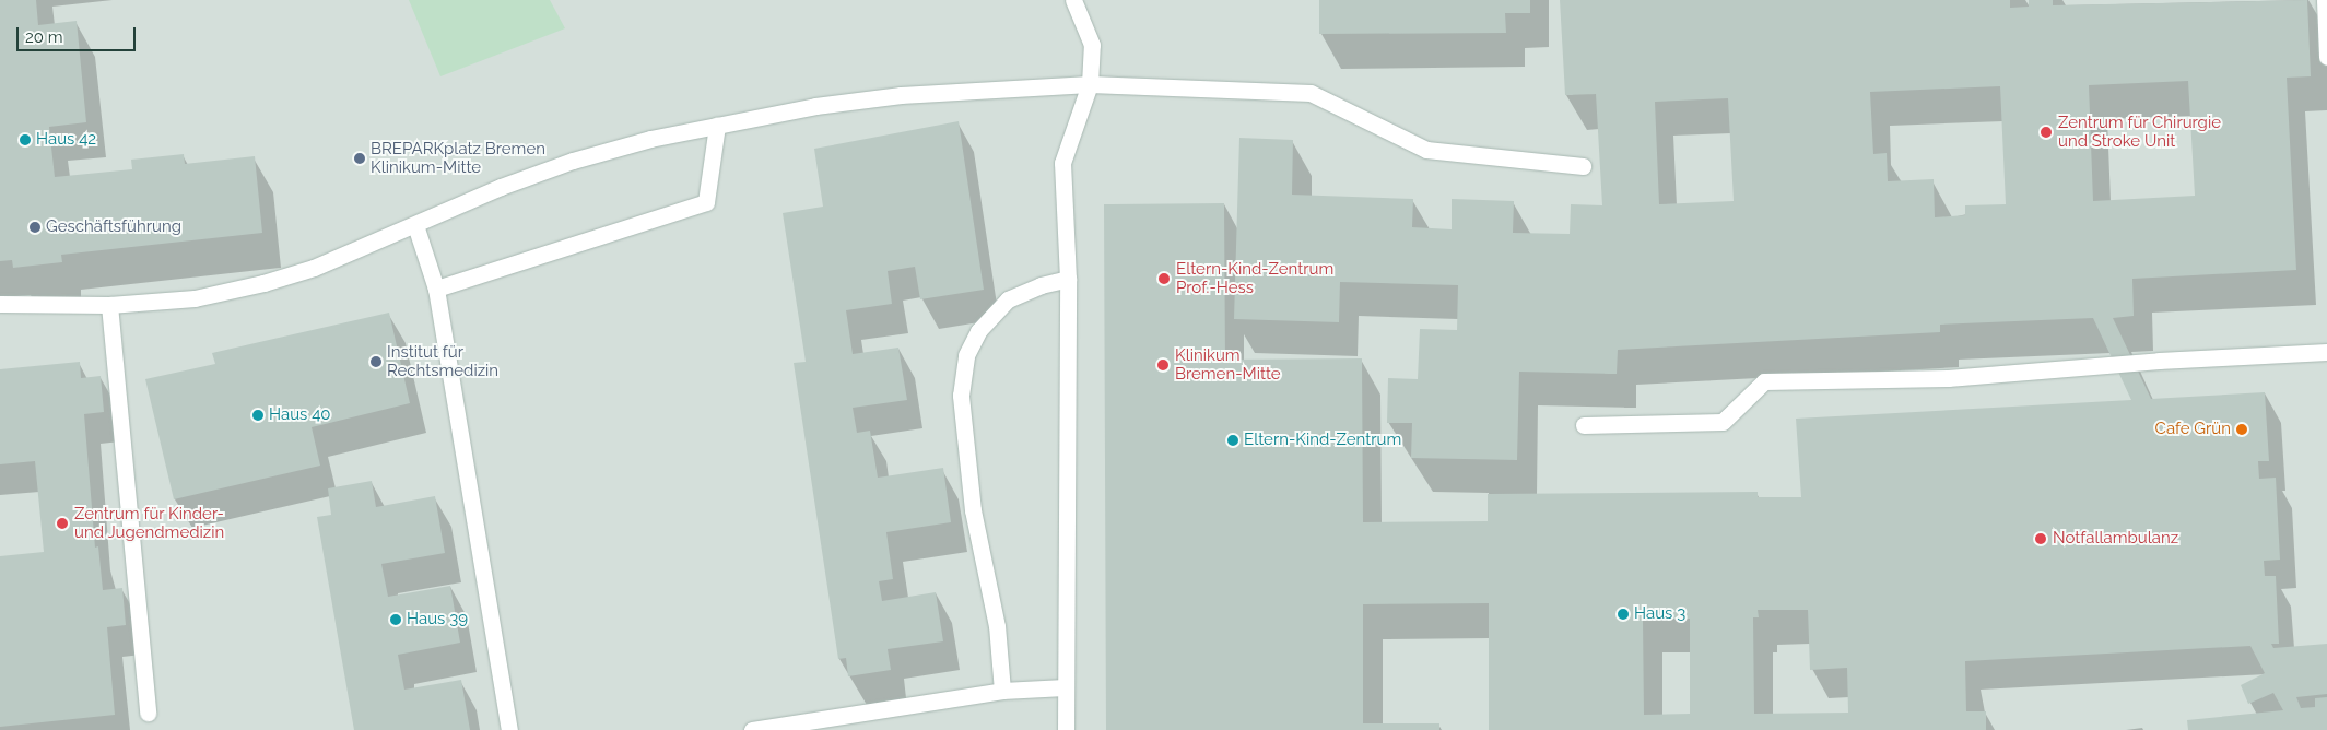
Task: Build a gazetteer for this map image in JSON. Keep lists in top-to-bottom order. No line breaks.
{"places":["Zentrum für Chirurgie und Stroke Unit","Haus 42","BREPARKplatz Bremen Klinikum-Mitte","Geschäftsführung","Eltern-Kind-Zentrum Prof.-Hess","Institut für Rechtsmedizin","Klinikum Bremen-Mitte","Haus 40","Cafe Grün","Eltern-Kind-Zentrum","Zentrum für Kinder- und Jugendmedizin","Notfallambulanz","Haus 3","Haus 39"],"scale_bar":"20 m"}
